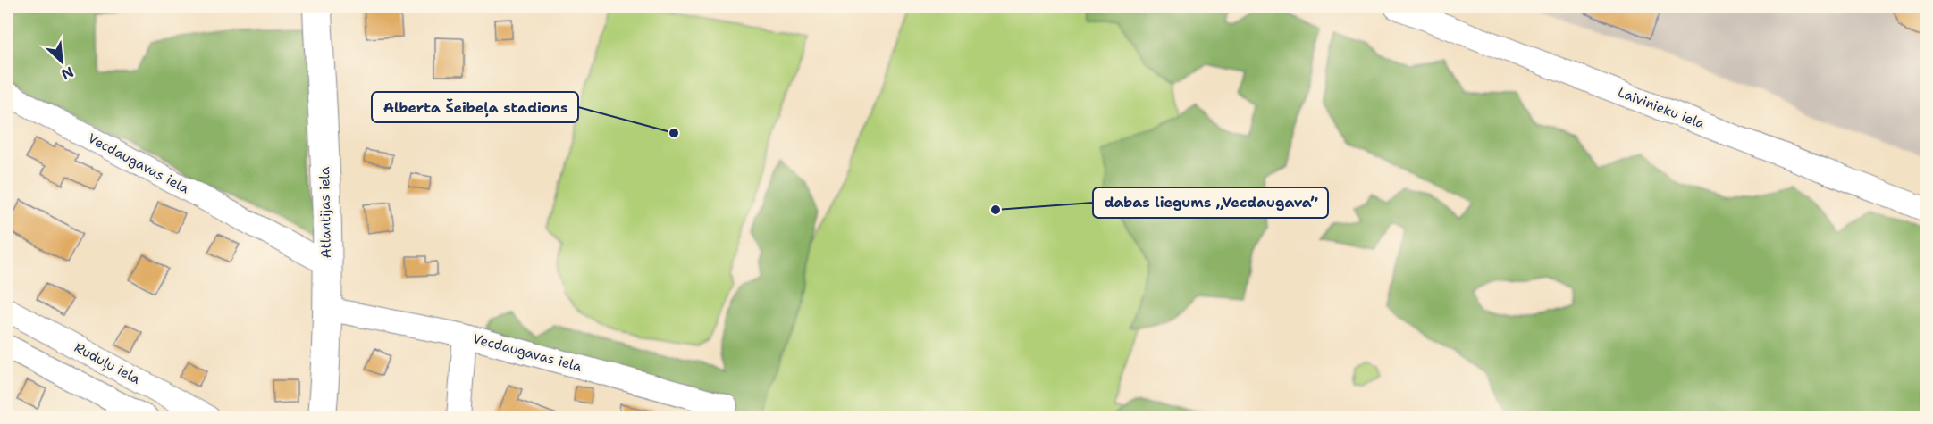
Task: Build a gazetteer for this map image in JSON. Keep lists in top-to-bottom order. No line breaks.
{"streets":{"main road":["Atlantijas iela"],"street":["Laivinieku iela","Vecdaugavas iela","Ruduļu iela"]},"crossings":[["Vecdaugavas iela","Atlantijas iela"]],"places":["Alberta Šeibeļa stadions","dabas liegums „Vecdaugava”"],"north":"bottom right"}
